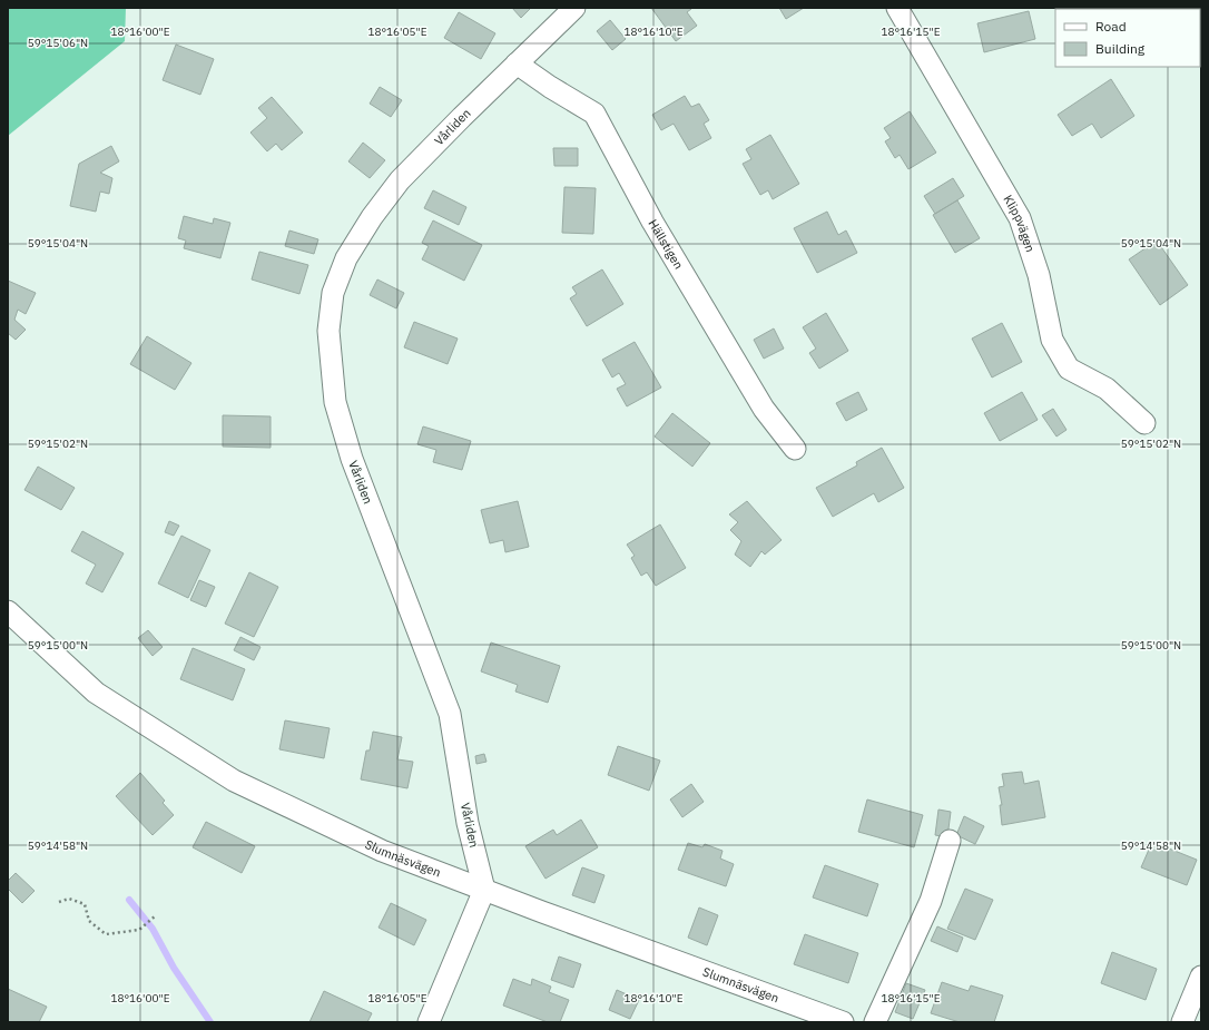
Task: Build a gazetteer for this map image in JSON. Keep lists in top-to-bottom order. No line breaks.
{"streets":{"street":["Vårliden","Klippvägen","Hällstigen","Slumnäsvägen"]},"crossings":[["Vårliden","Hällstigen"],["Vårliden","Slumnäsvägen"]],"legend":["Road","Building"],"coordinates":["18°16'00\"E","18°16'05\"E","18°16'10\"E","18°16'15\"E","59°15'06\"N","59°15'04\"N","59°15'02\"N","59°15'00\"N","59°14'58\"N"]}
